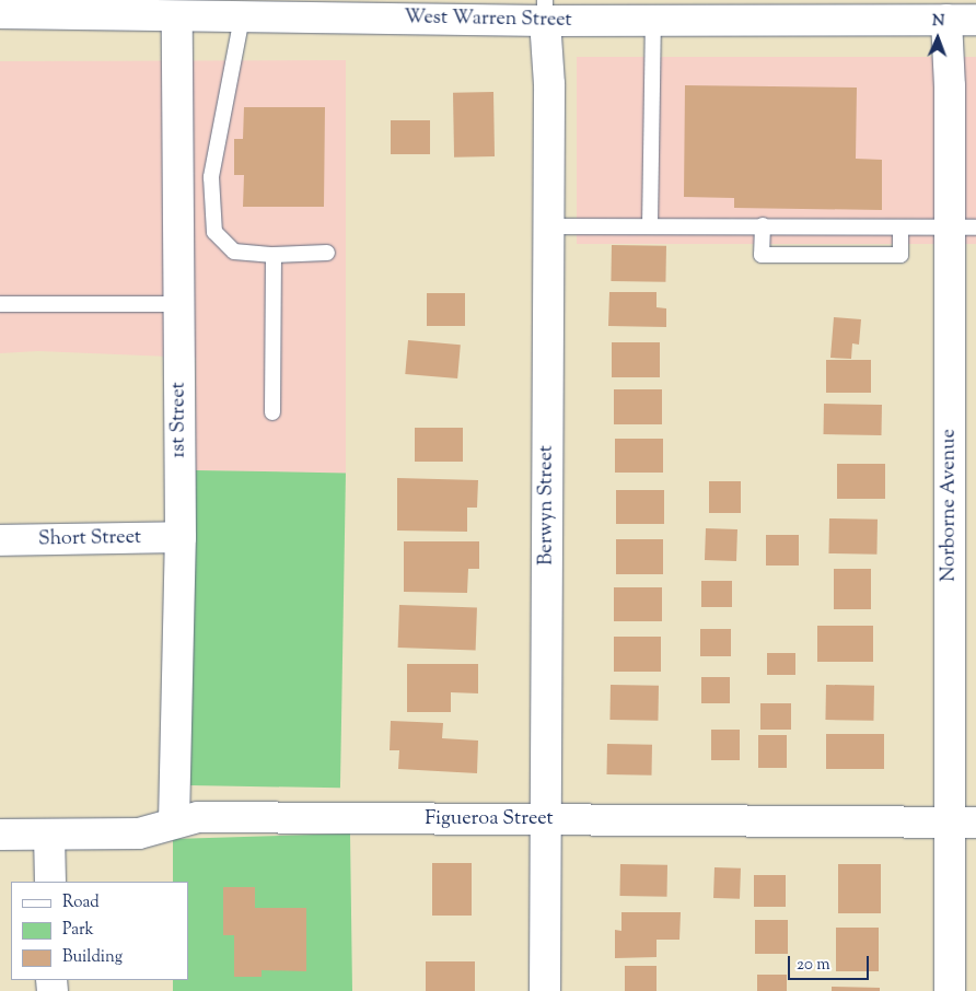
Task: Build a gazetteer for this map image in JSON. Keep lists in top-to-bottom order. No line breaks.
{"streets":{"street":["West Warren Street","1st Street","Berwyn Street","Norborne Avenue","Short Street","Figueroa Street"]},"crossings":[["West Warren Street","1st Street"],["West Warren Street","Berwyn Street"],["West Warren Street","Norborne Avenue"],["1st Street","Short Street"],["1st Street","Figueroa Street"],["Berwyn Street","Figueroa Street"],["Norborne Avenue","Figueroa Street"]],"legend":["Road","Park","Building"],"scale_bar":"20 m","north":"top"}
